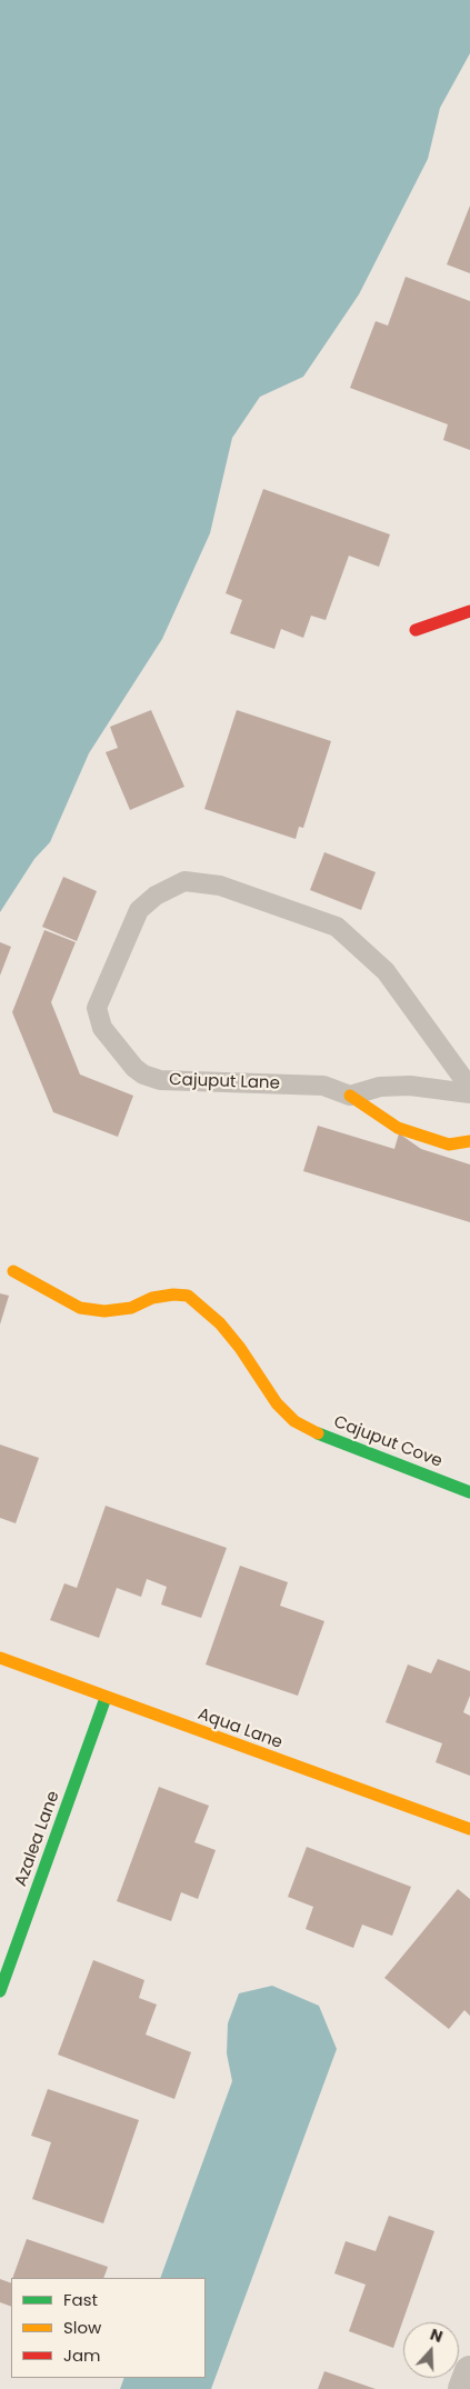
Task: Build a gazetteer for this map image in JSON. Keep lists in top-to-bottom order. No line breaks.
{"streets":{"street":["Cajuput Lane","Cajuput Cove","Aqua Lane","Azalea Lane"]},"crossings":[["Aqua Lane","Azalea Lane"]],"legend":["Fast","Slow","Jam"],"north":"top"}
